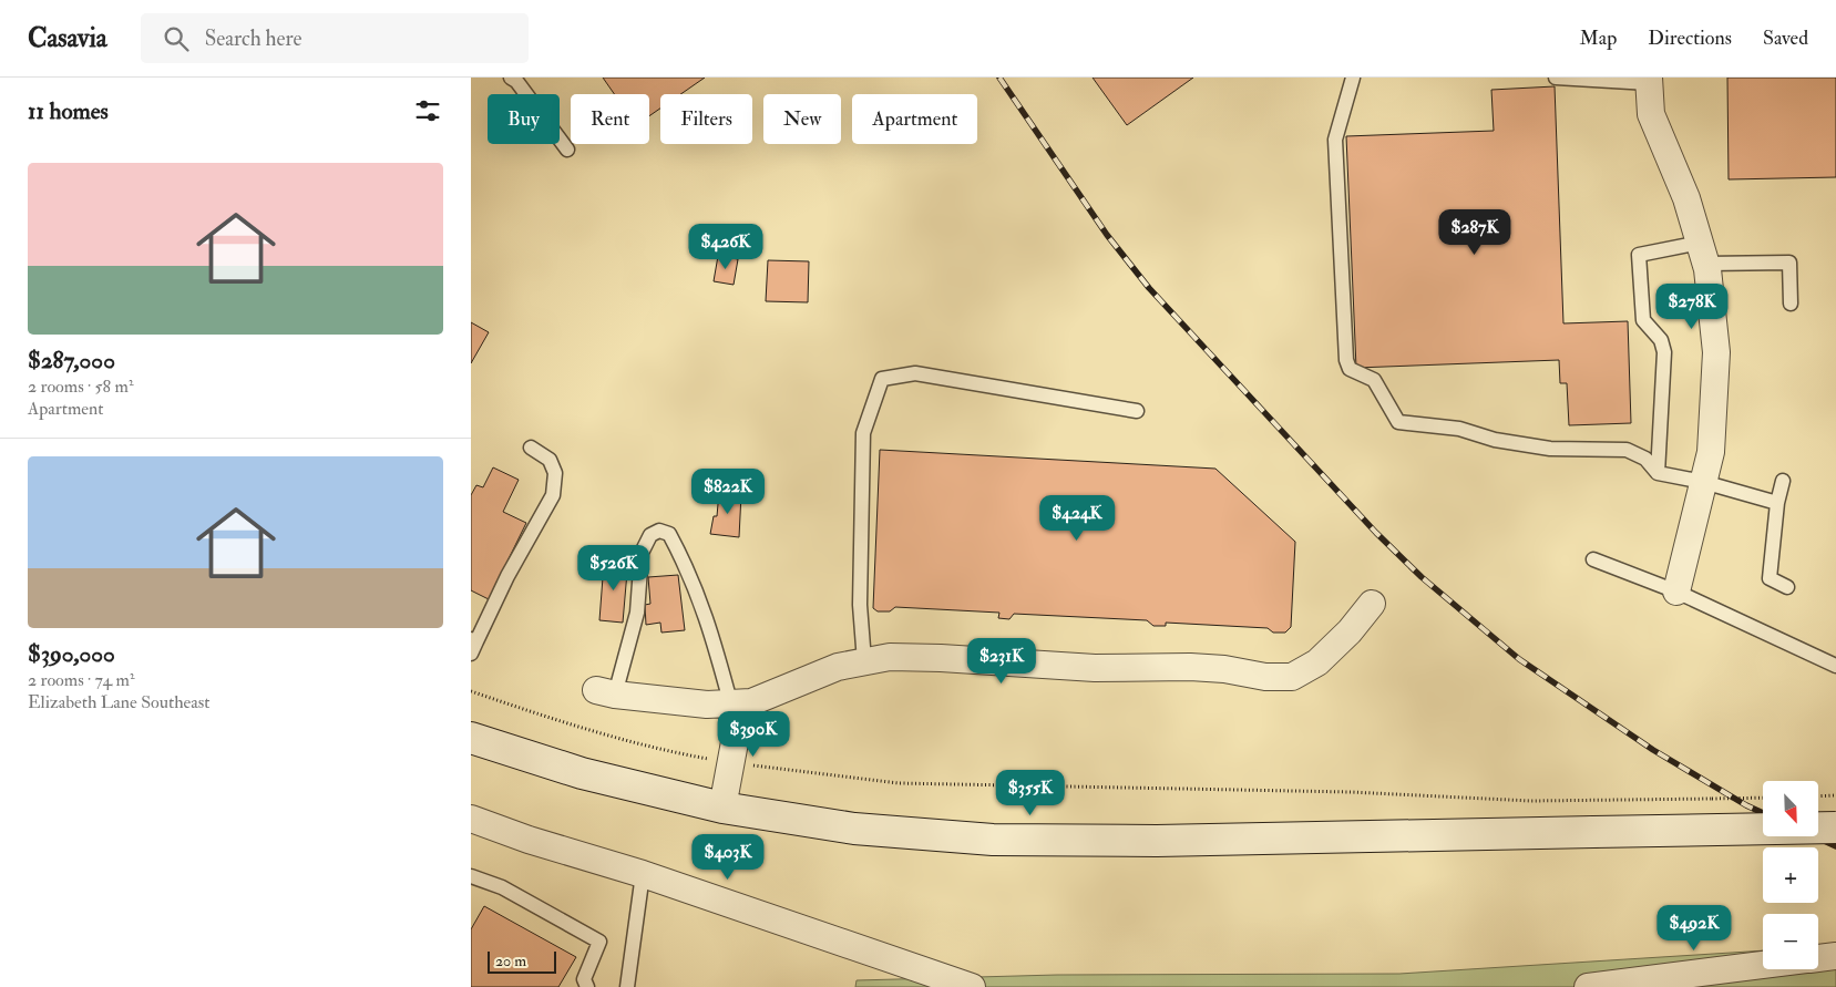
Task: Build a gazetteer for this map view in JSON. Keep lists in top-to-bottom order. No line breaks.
{"scale_bar":"20 m","north":"bottom right","page":{"header":"Casavia","search":"Search here","nav":["Map","Directions","Saved"],"heading":"11 homes","chip":["Buy","Rent","Filters","New","Apartment"],"list":[{"name":"$287,000","note":"2 rooms · 58 m² · Apartment"},{"name":"$390,000","note":"2 rooms · 74 m² · Elizabeth Lane Southeast"}],"price":["$287K","$426K","$278K","$822K","$424K","$526K","$231K","$390K","$355K","$403K","$492K"],"map_buttons":["+","−"],"scale":"20 m"}}
